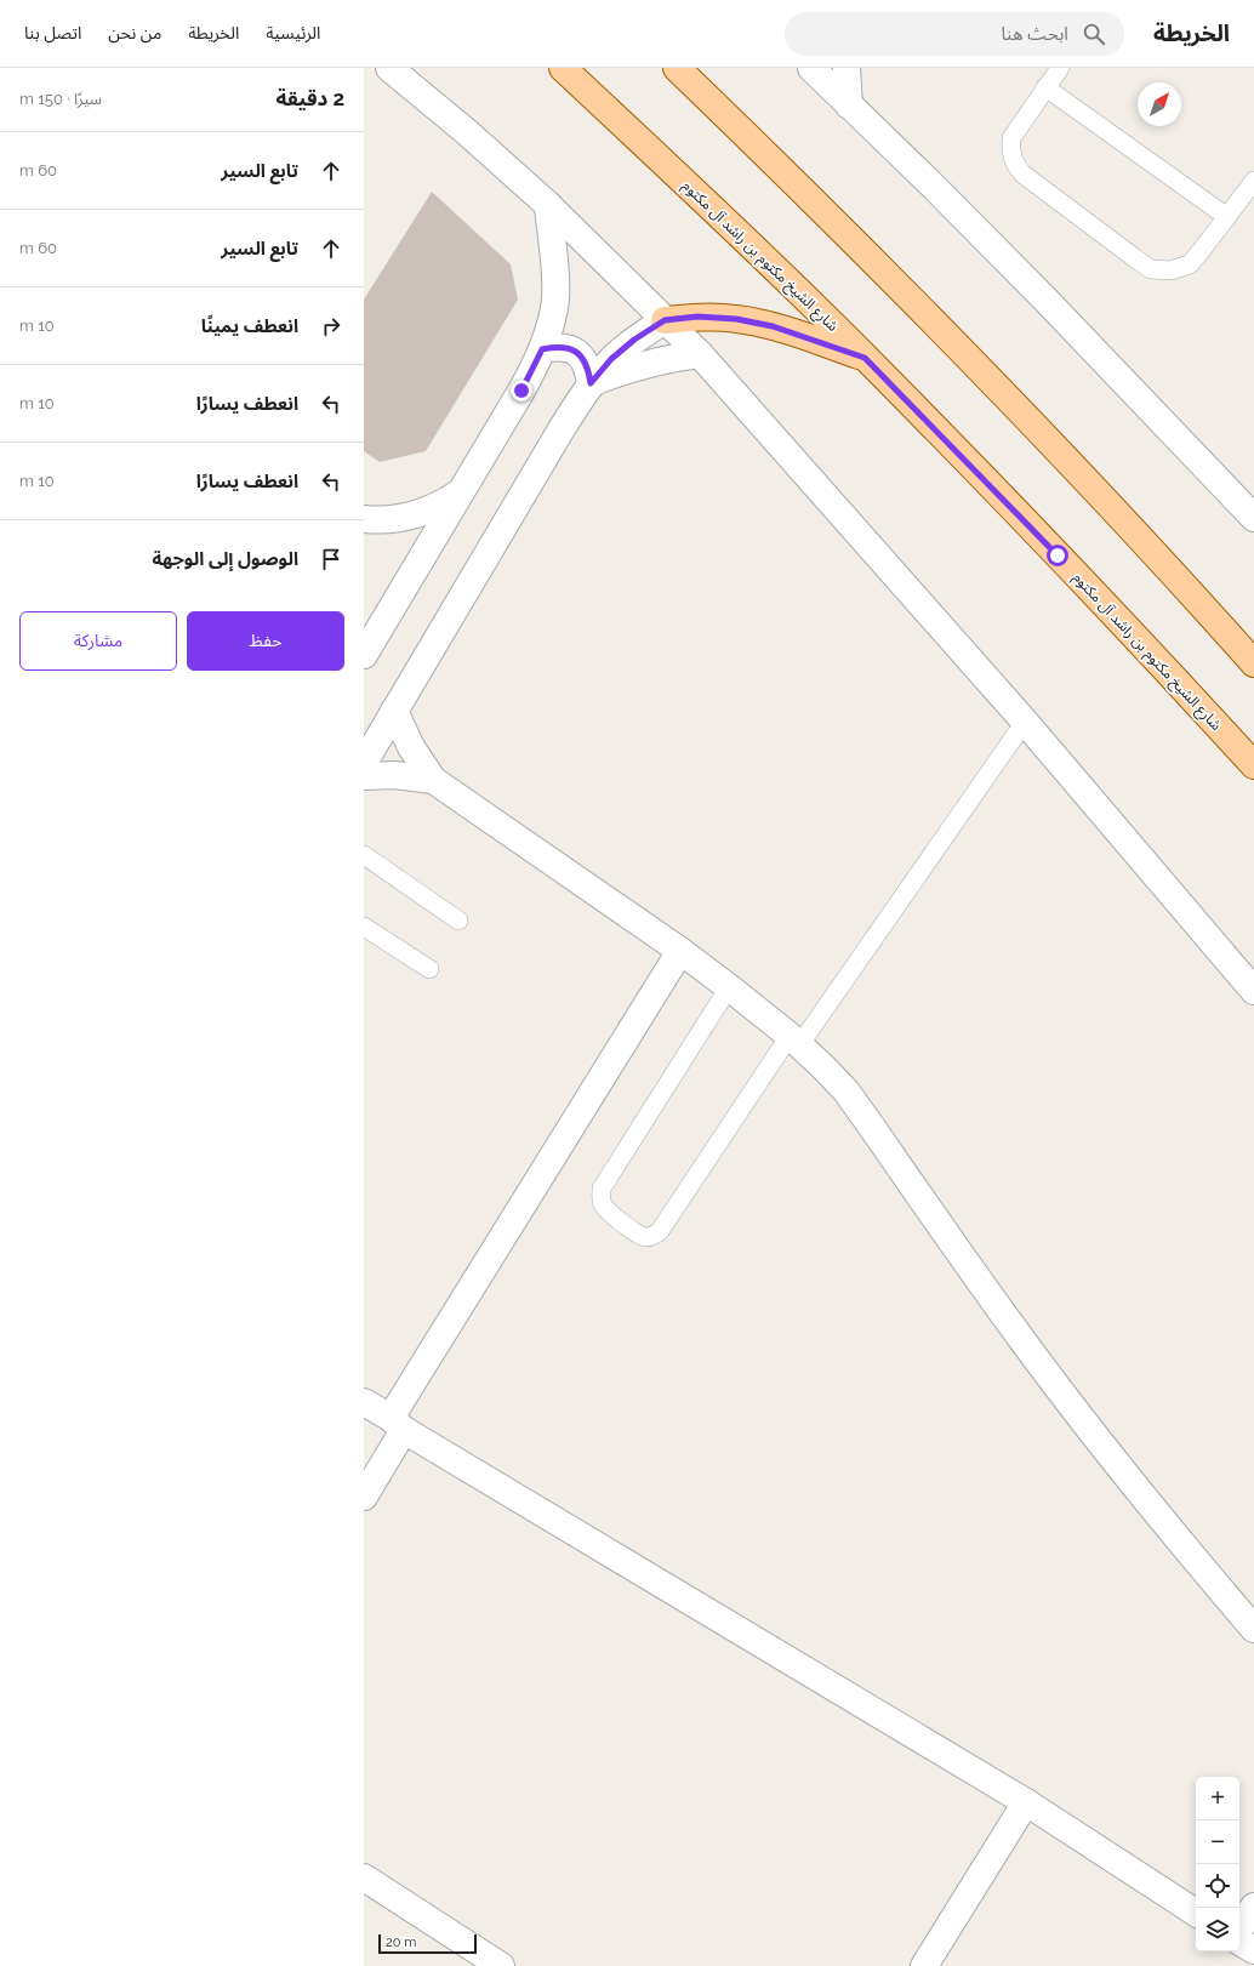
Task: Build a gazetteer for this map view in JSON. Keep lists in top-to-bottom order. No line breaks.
{"streets":{"main road":["شارع الشيخ مكتوم بن راشد آل مكتوم"]},"scale_bar":"20 m","north":"top right","page":{"header":"الخريطة","search":"ابحث هنا","nav":["الرئيسية","الخريطة","من نحن","اتصل بنا"],"heading":["2 دقيقة","سيرًا · 150 m"],"list":[["تابع السير","60 m"],["تابع السير","60 m"],["انعطف يمينًا","10 m"],["انعطف يسارًا","10 m"],["انعطف يسارًا","10 m"],"الوصول إلى الوجهة"],"buttons":["حفظ","مشاركة"],"map_buttons":["+","−"],"scale":"20 m"}}
